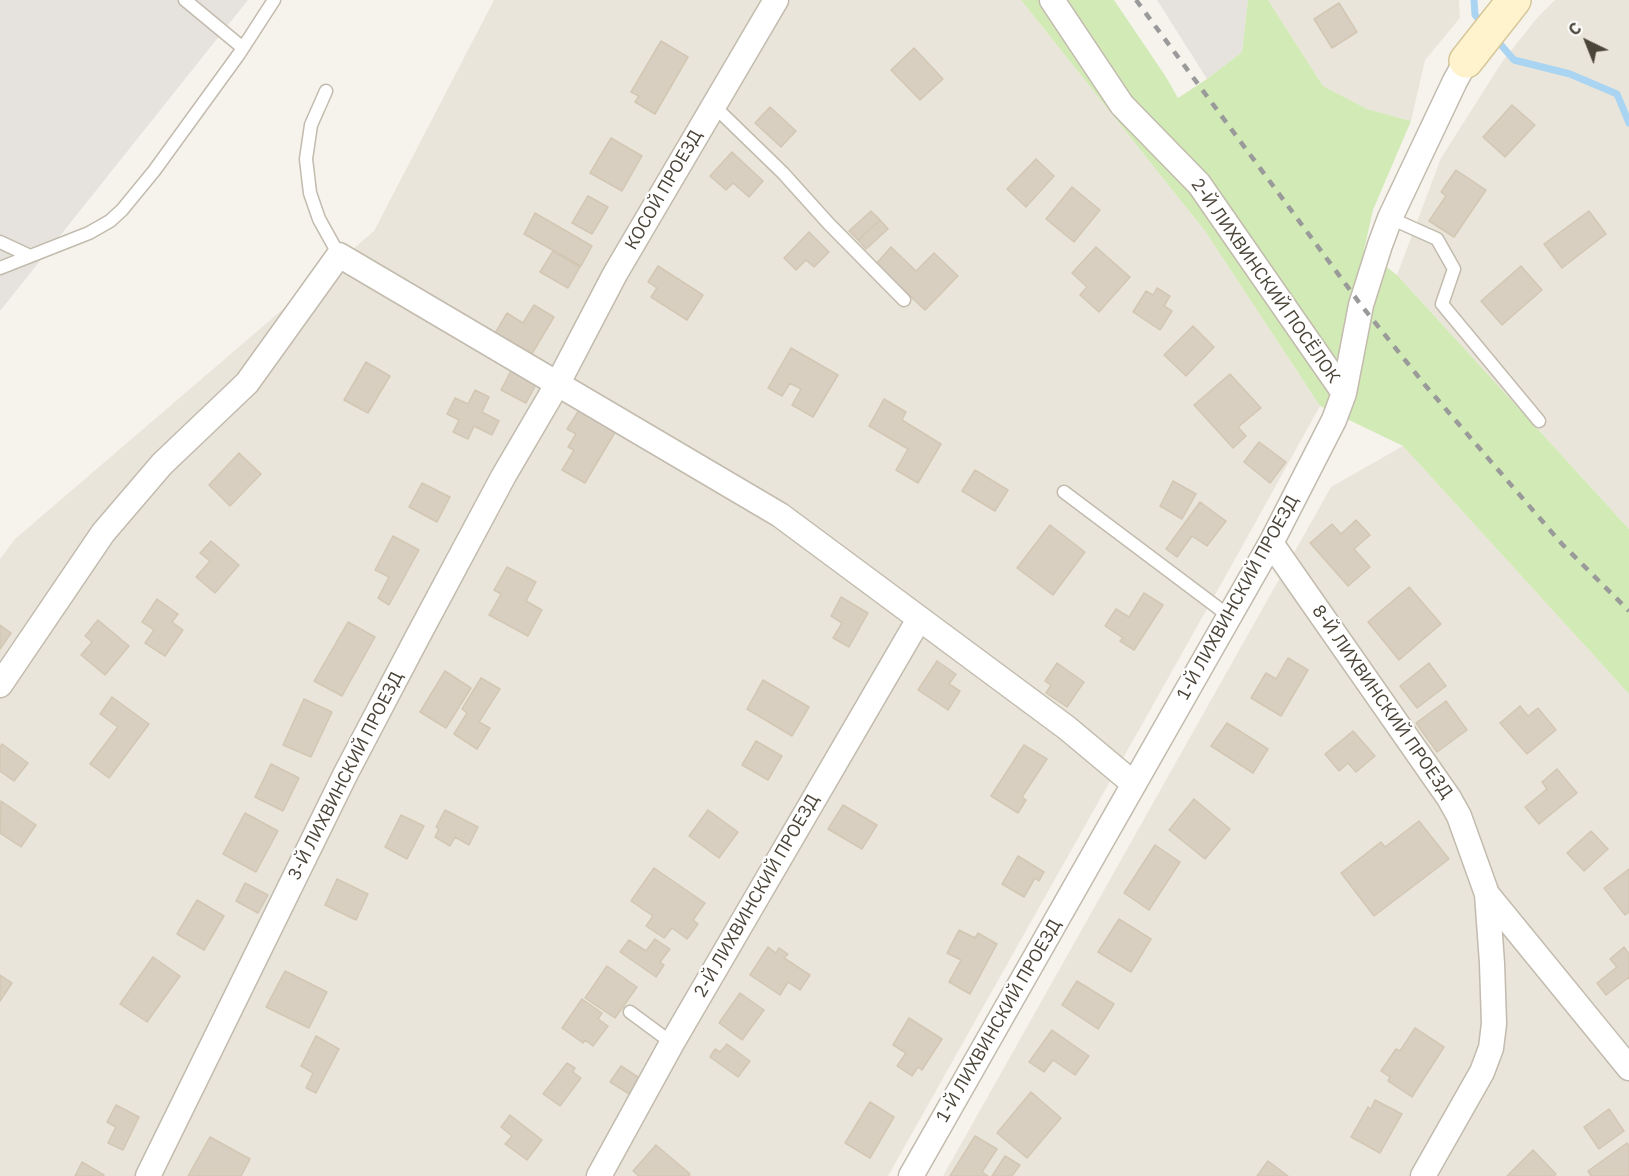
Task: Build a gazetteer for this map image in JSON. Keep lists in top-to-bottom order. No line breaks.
{"streets":{"street":["КОСОЙ ПРОЕЗД","2-Й ЛИХВИНСКИЙ ПОСЁЛОК","1-Й ЛИХВИНСКИЙ ПРОЕЗД","8-Й ЛИХВИНСКИЙ ПРОЕЗД","3-Й ЛИХВИНСКИЙ ПРОЕЗД","2-Й ЛИХВИНСКИЙ ПРОЕЗД"]},"crossings":[["КОСОЙ ПРОЕЗД","3-Й ЛИХВИНСКИЙ ПРОЕЗД"],["2-Й ЛИХВИНСКИЙ ПОСЁЛОК","1-Й ЛИХВИНСКИЙ ПРОЕЗД"],["1-Й ЛИХВИНСКИЙ ПРОЕЗД","8-Й ЛИХВИНСКИЙ ПРОЕЗД"]],"north":"top left"}
